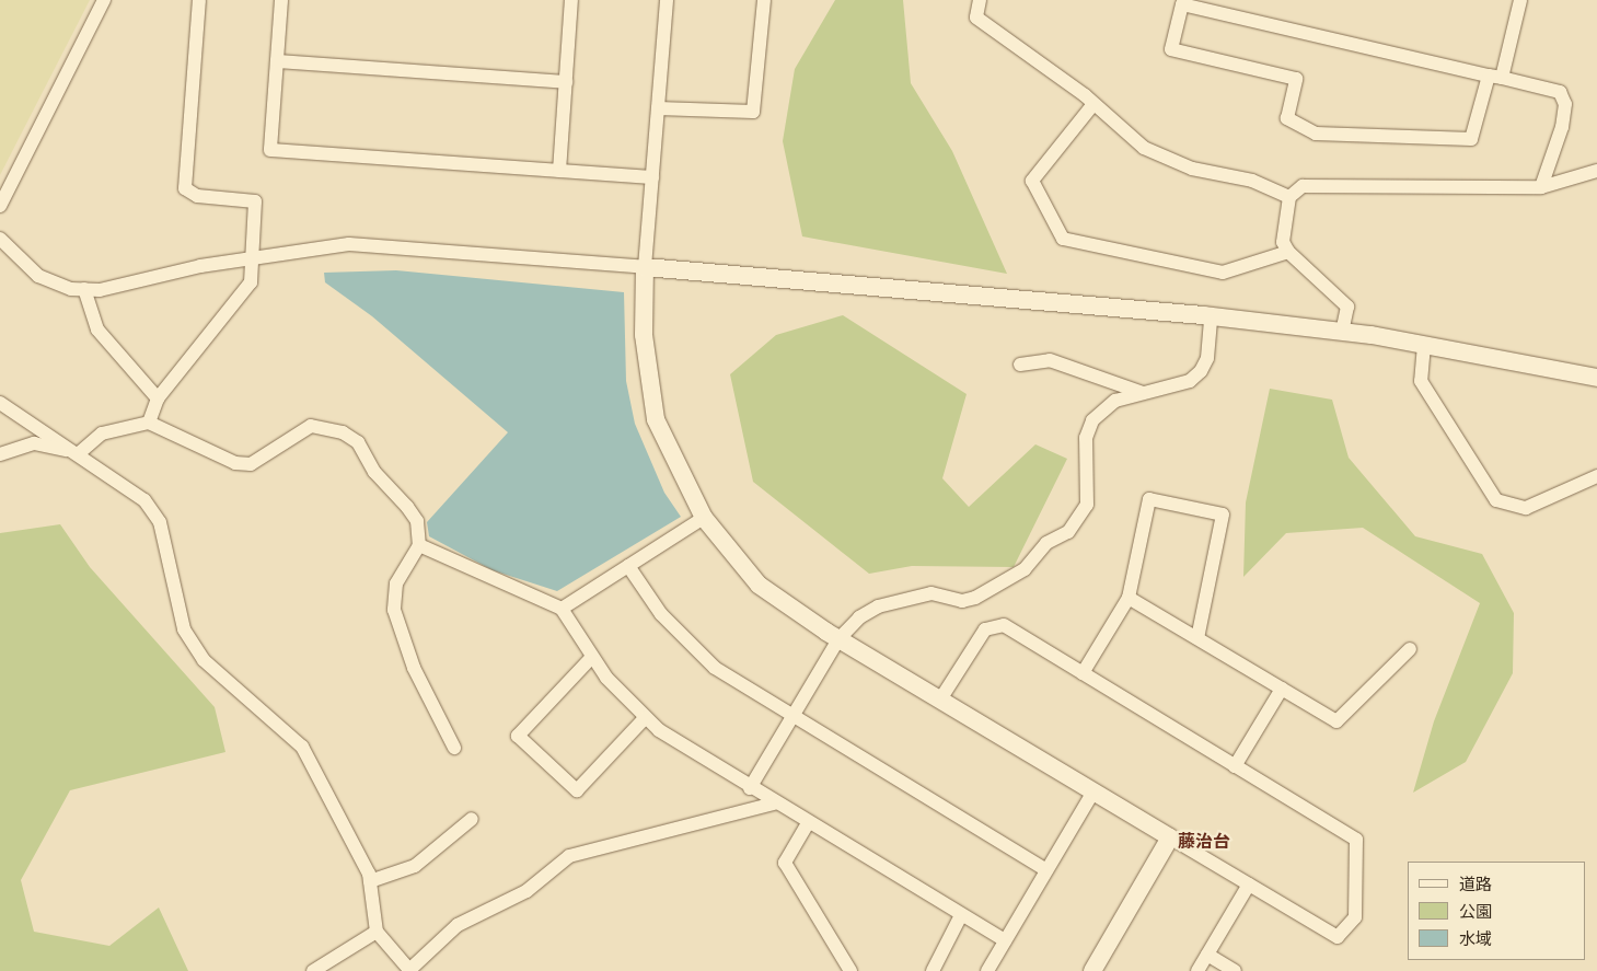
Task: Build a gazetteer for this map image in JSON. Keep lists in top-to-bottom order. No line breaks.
{"districts":["藤治台"],"legend":["道路","公園","水域"]}
